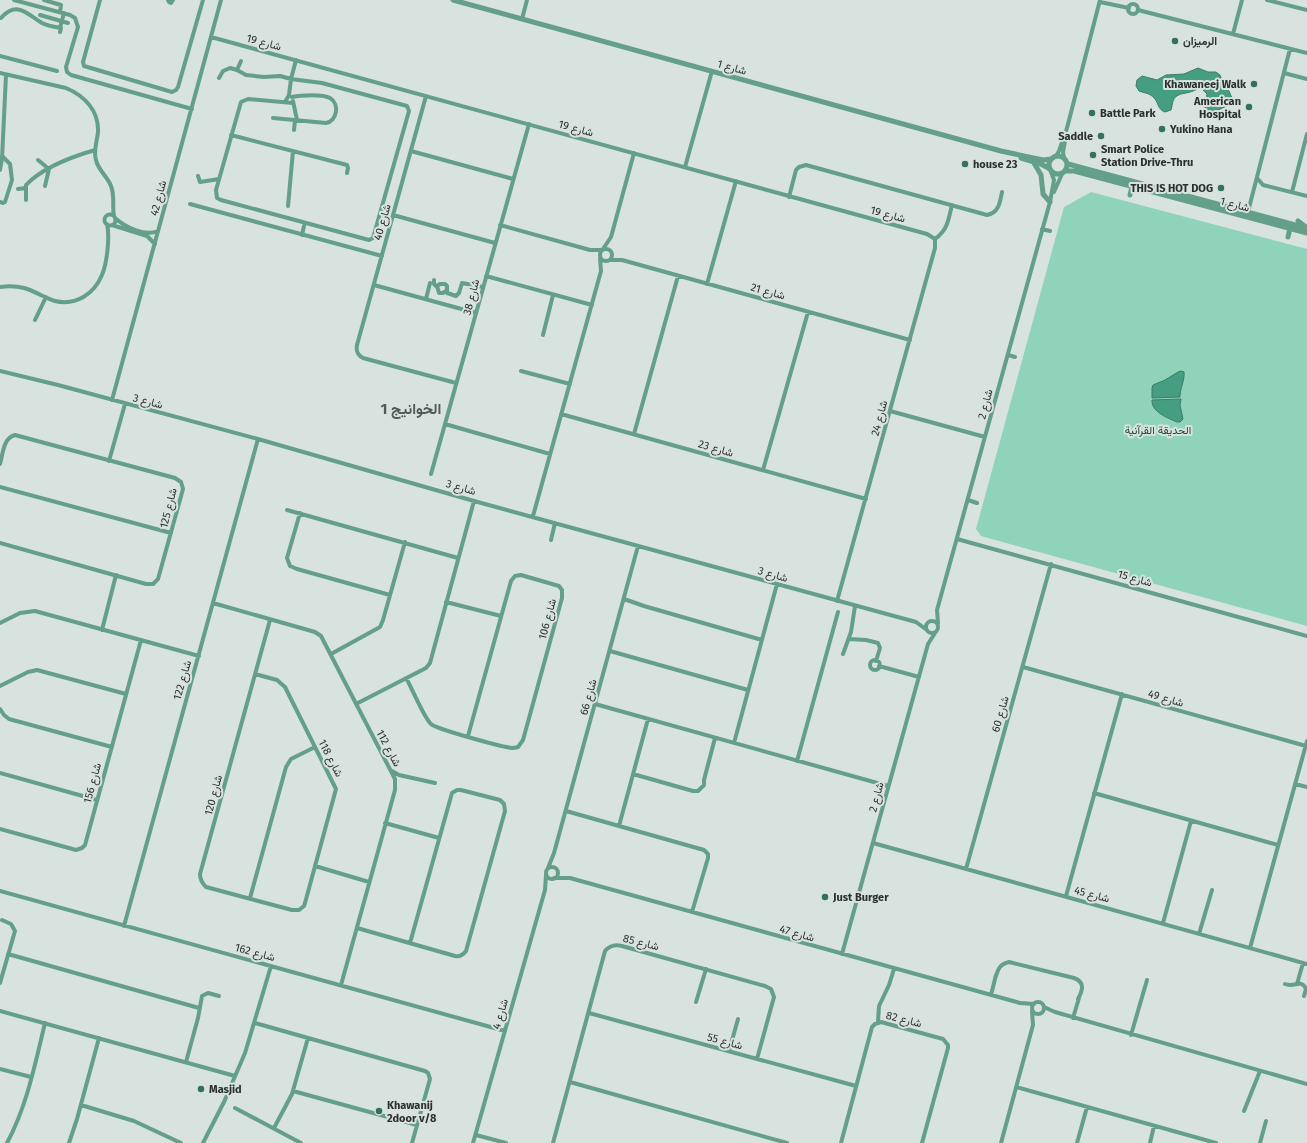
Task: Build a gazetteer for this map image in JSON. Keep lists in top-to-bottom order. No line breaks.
{"streets":{"street":["شارع 19","شارع 1","شارع 42","شارع 40","شارع 21","شارع 38","شارع 3","شارع 2","شارع 24","شارع 23","شارع 125","شارع 15","شارع 106","شارع 122","شارع 66","شارع 49","شارع 60","شارع 112","شارع 118","شارع 156","شارع 120","شارع 45","شارع 47","شارع 85","شارع 162","شارع 4","شارع 82","شارع 55"]},"crossings":[["شارع 19","شارع 42"],["شارع 19","شارع 40"],["شارع 19","شارع 38"],["شارع 19","شارع 24"],["شارع 1","شارع 2"],["شارع 42","شارع 3"],["شارع 40","شارع 38"],["شارع 21","شارع 24"],["شارع 3","شارع 2"],["شارع 3","شارع 24"],["شارع 3","شارع 122"],["شارع 3","شارع 66"],["شارع 2","شارع 15"],["شارع 2","شارع 45"],["شارع 2","شارع 47"],["شارع 24","شارع 23"],["شارع 15","شارع 60"],["شارع 122","شارع 112"],["شارع 122","شارع 162"],["شارع 66","شارع 47"],["شارع 66","شارع 4"],["شارع 49","شارع 60"],["شارع 60","شارع 45"],["شارع 112","شارع 120"],["شارع 112","شارع 162"],["شارع 118","شارع 120"],["شارع 47","شارع 4"],["شارع 85","شارع 55"],["شارع 162","شارع 4"],["شارع 82","شارع 55"]],"districts":["الخوانيج 1"],"parks":["الحديقة القرآنية"],"places":["الرميزان","Khawaneej Walk","American Hospital","Battle Park","Yukino Hana","Saddle","Smart Police Station Drive-Thru","house 23","THIS IS HOT DOG","Just Burger","Masjid","Khawanij 2door v/8"]}
